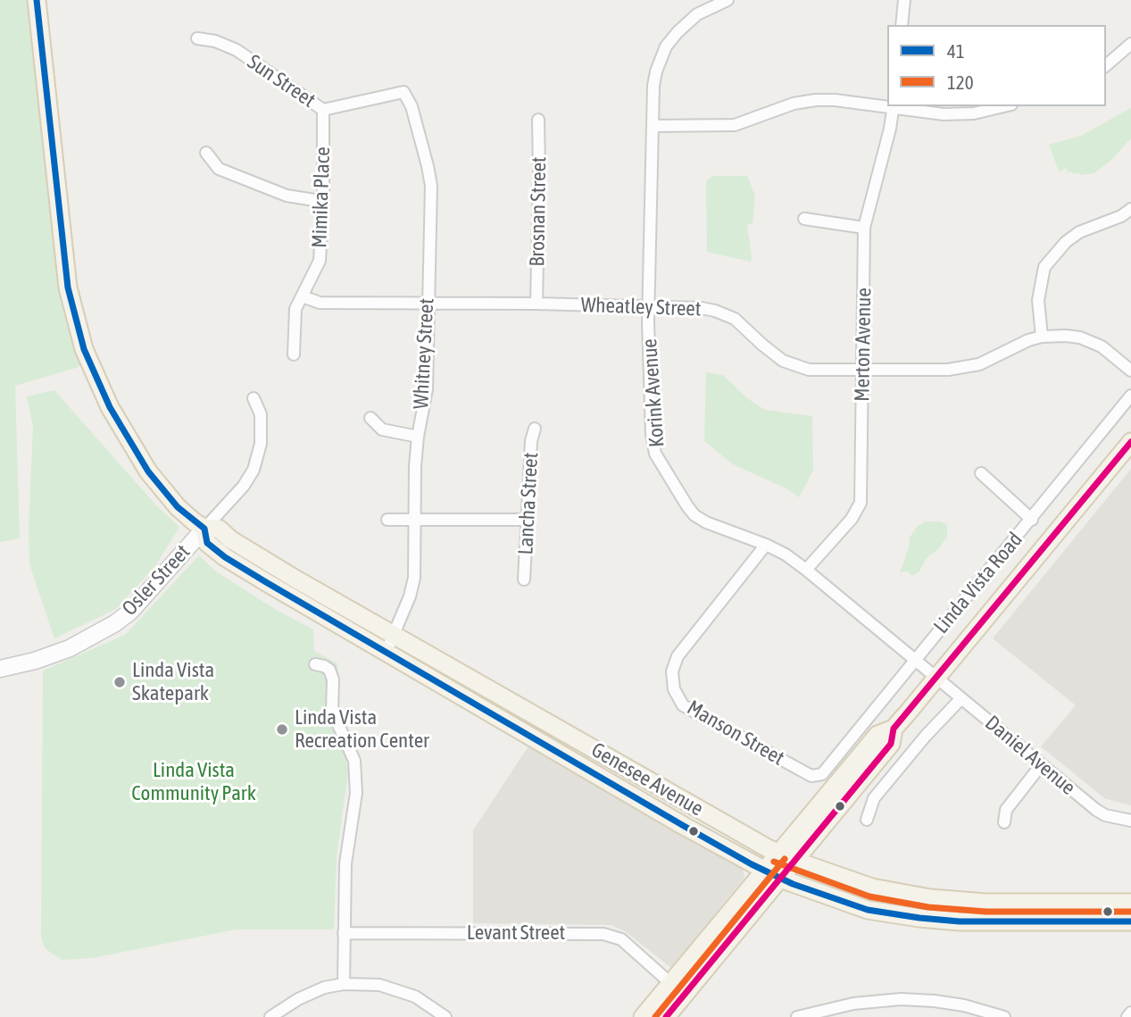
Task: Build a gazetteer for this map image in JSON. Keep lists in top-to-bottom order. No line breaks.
{"streets":{"main road":["Linda Vista Road","Genesee Avenue"],"street":["Sun Street","Mimika Place","Brosnan Street","Wheatley Street","Merton Avenue","Whitney Street","Korink Avenue","Lancha Street","Osler Street","Manson Street","Daniel Avenue","Levant Street"]},"crossings":[["Sun Street","Mimika Place"],["Sun Street","Whitney Street"],["Mimika Place","Wheatley Street"],["Brosnan Street","Wheatley Street"],["Wheatley Street","Merton Avenue"],["Wheatley Street","Whitney Street"],["Wheatley Street","Korink Avenue"],["Merton Avenue","Korink Avenue"],["Whitney Street","Genesee Avenue"],["Korink Avenue","Linda Vista Road"],["Korink Avenue","Manson Street"],["Korink Avenue","Daniel Avenue"],["Osler Street","Genesee Avenue"],["Linda Vista Road","Manson Street"],["Linda Vista Road","Daniel Avenue"],["Linda Vista Road","Genesee Avenue"],["Linda Vista Road","Levant Street"]],"parks":["Linda Vista Community Park"],"places":["Linda Vista Skatepark","Linda Vista Recreation Center"],"lines":["transit line 41","transit line 120"],"legend":["41","120"]}
